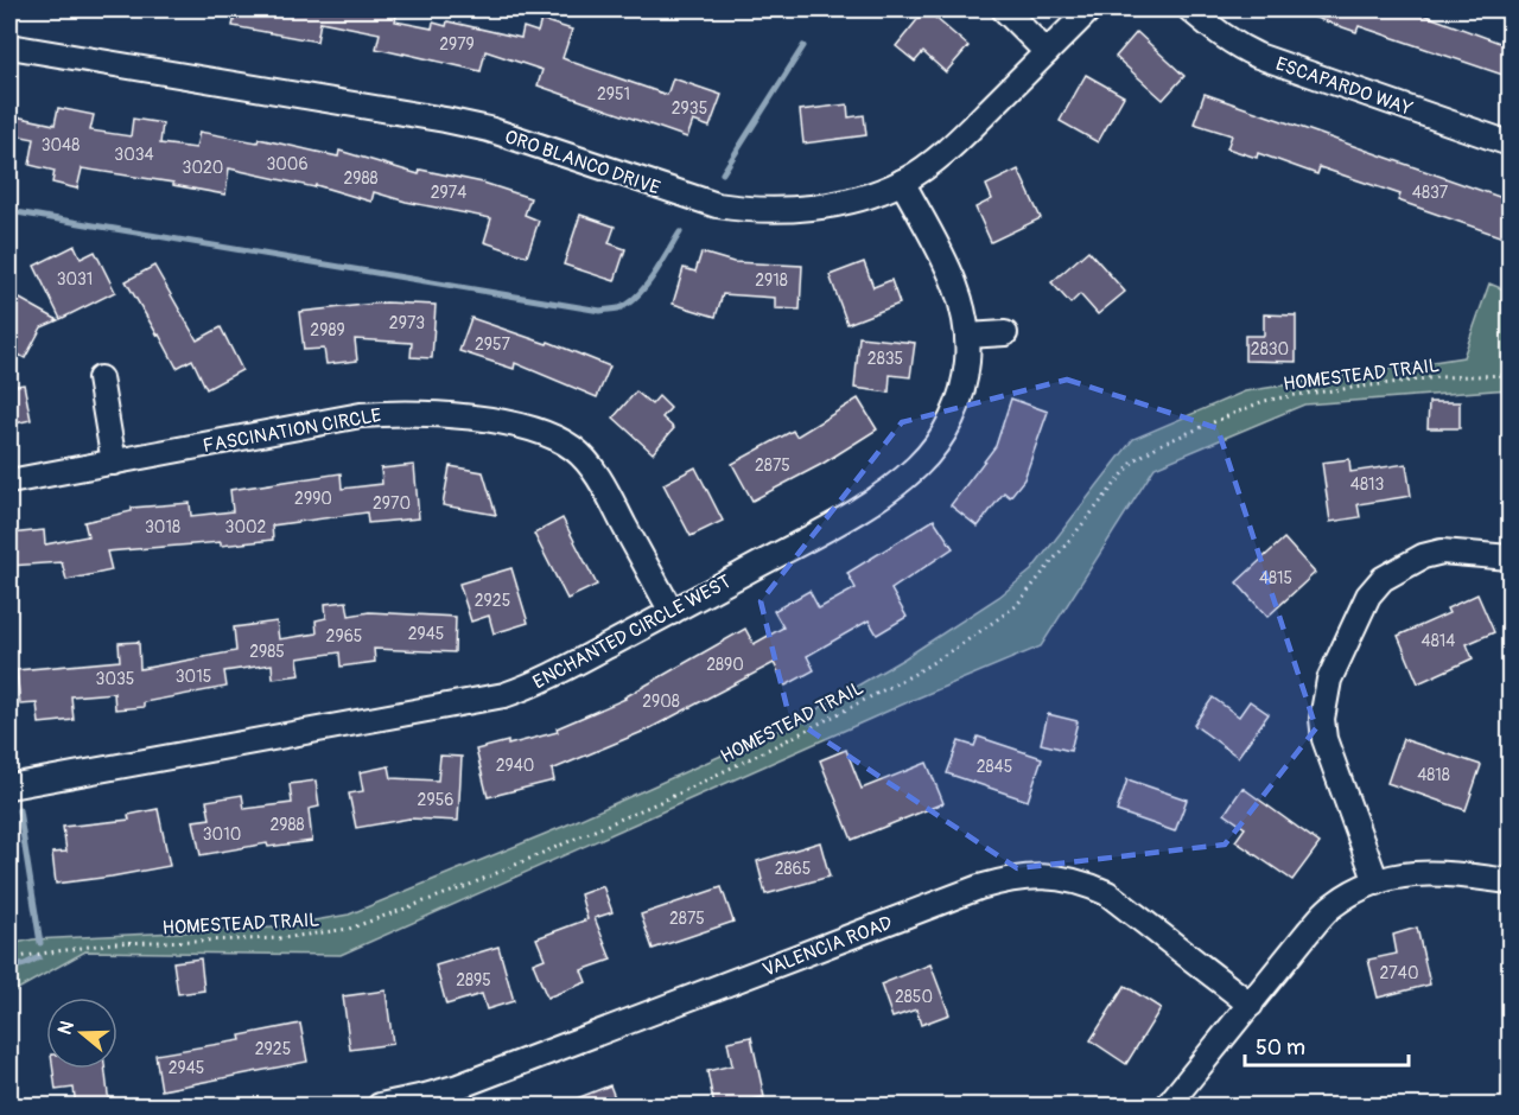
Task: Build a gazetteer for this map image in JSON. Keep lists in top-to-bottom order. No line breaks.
{"streets":{"street":["ESCAPARDO WAY","ORO BLANCO DRIVE","FASCINATION CIRCLE","ENCHANTED CIRCLE WEST","VALENCIA ROAD"],"path":["HOMESTEAD TRAIL"]},"crossings":[["ORO BLANCO DRIVE","ENCHANTED CIRCLE WEST"],["FASCINATION CIRCLE","ENCHANTED CIRCLE WEST"]],"house_numbers":["2979","2951","2935","3048","3034","3006","3020","2988","2974","4837","3031","2918","2973","2989","2957","2830","2835","2875","4813","2990","2970","3018","3002","4815","2925","2945","2965","4814","2985","2890","3015","3035","2908","2940","2845","4818","2956","2988","3010","2865","2875","2740","2895","2850","2925","2945"],"scale_bar":"50 m","north":"left"}
